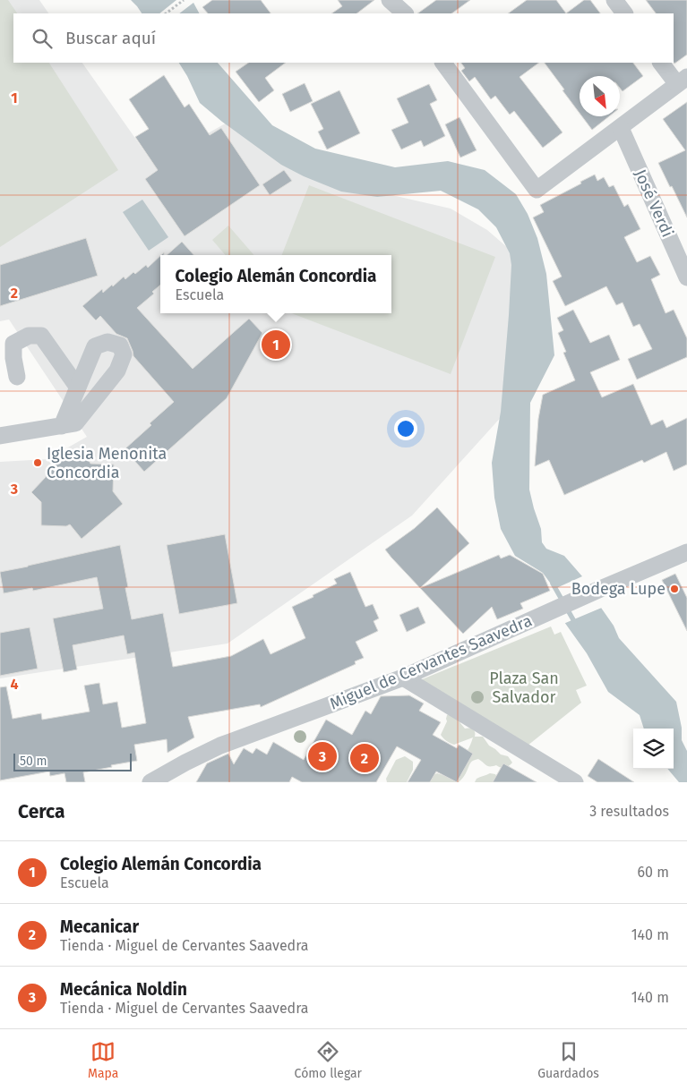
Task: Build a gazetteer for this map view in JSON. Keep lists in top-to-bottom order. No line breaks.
{"streets":{"street":["José Verdi","Miguel de Cervantes Saavedra"]},"parks":["Plaza San Salvador"],"places":["Iglesia Menonita Concordia","Bodega Lupe"],"scale_bar":"50 m","north":"bottom right","page":{"search":"Buscar aquí","popup":["Colegio Alemán Concordia","Escuela"],"pins":["1","3","2"],"scale":"50 m","heading":["Cerca","3 resultados"],"list":[{"mark":"1","name":"Colegio Alemán Concordia","note":"Escuela","value":"60 m"},{"mark":"2","name":"Mecanicar","note":"Tienda · Miguel de Cervantes Saavedra","value":"140 m"},{"mark":"3","name":"Mecánica Noldin","note":"Tienda · Miguel de Cervantes Saavedra","value":"140 m"}],"nav":["Mapa","Cómo llegar","Guardados"]},"grid":{"rows":["1","2","3","4"]}}
